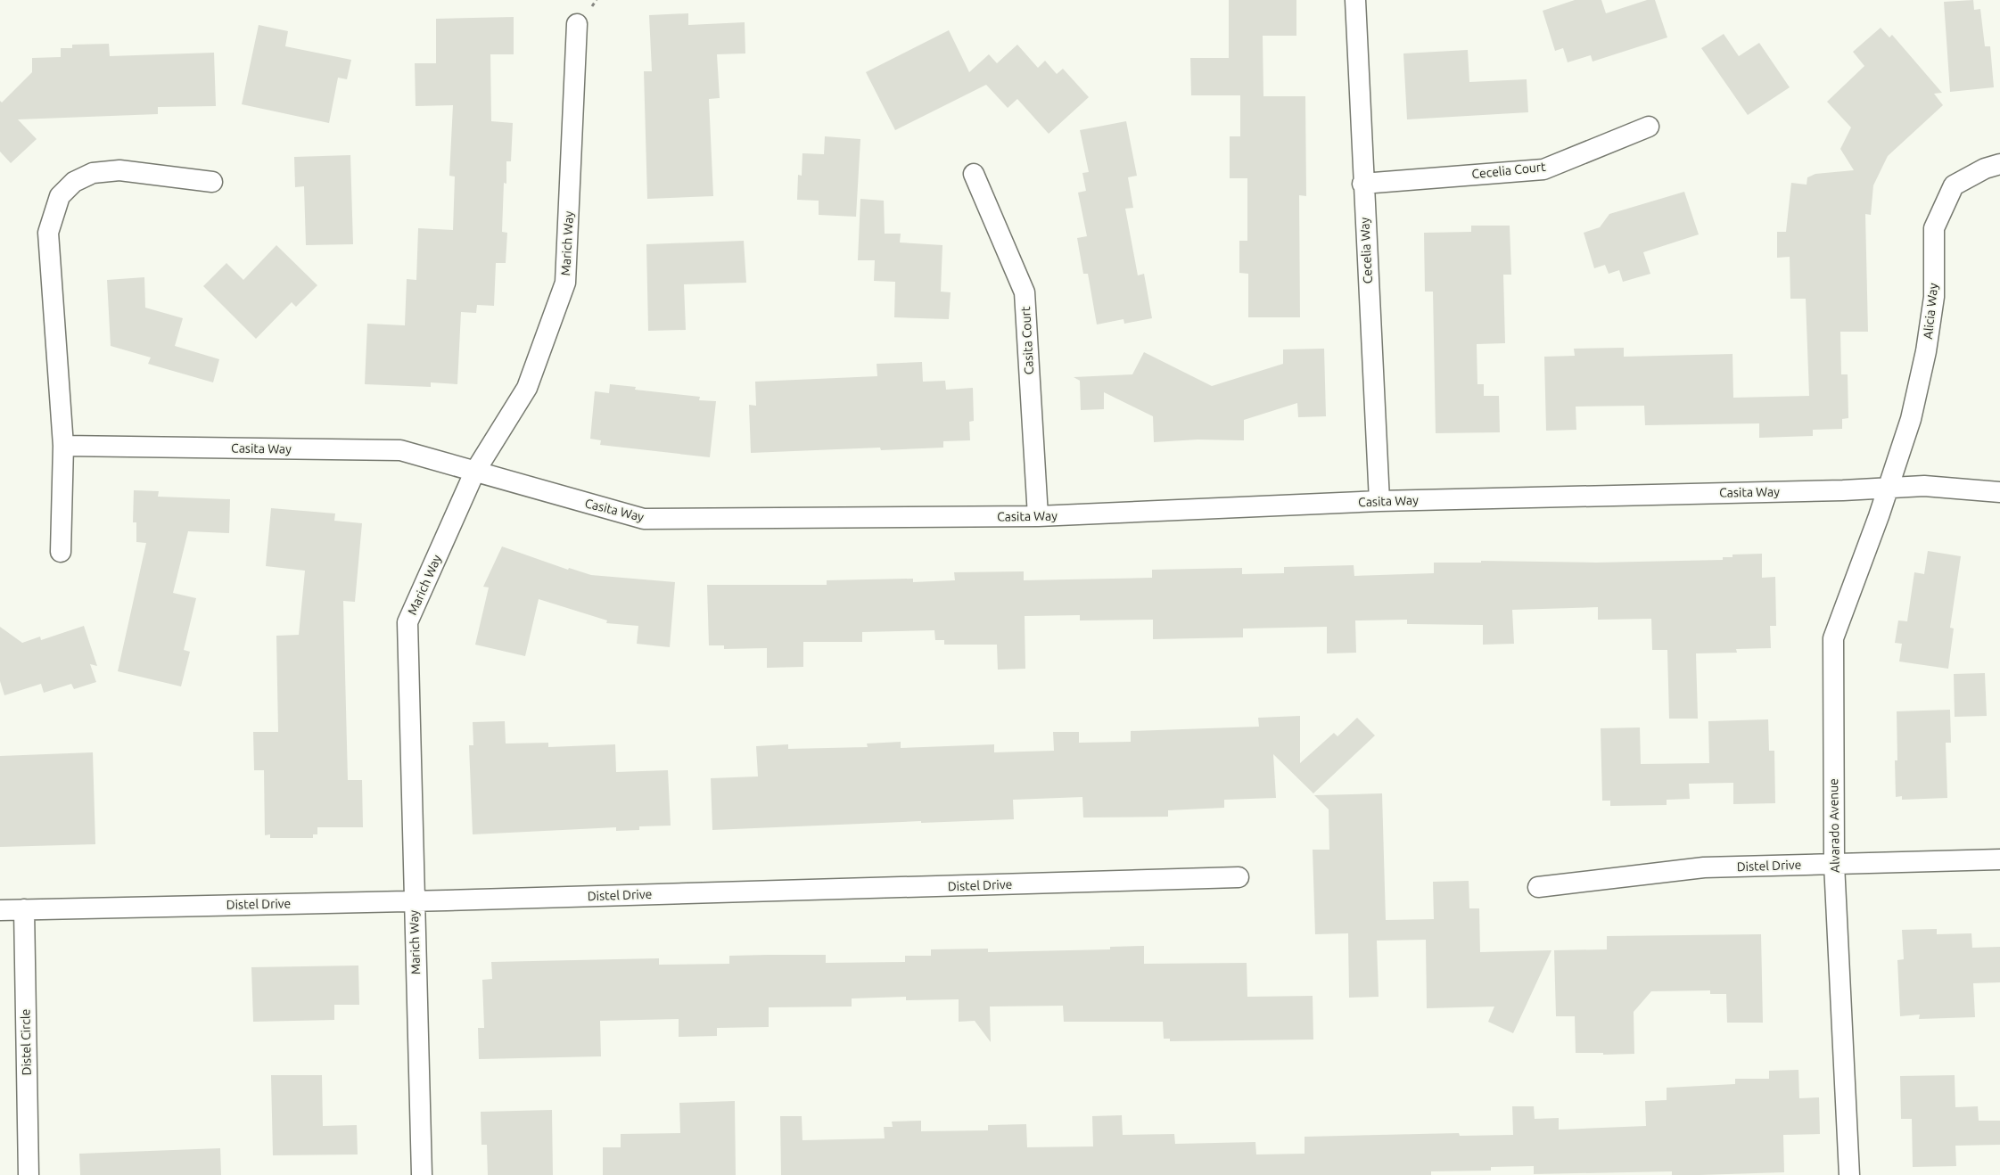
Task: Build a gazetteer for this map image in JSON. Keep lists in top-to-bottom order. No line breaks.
{"streets":{"street":["Cecelia Court","Marich Way","Cecelia Way","Alicia Way","Casita Court","Casita Way","Alvarado Avenue","Distel Drive","Distel Circle"]},"crossings":[["Cecelia Court","Cecelia Way"],["Marich Way","Casita Way"],["Marich Way","Distel Drive"],["Cecelia Way","Casita Way"],["Alicia Way","Casita Way"],["Alicia Way","Alvarado Avenue"],["Casita Court","Casita Way"],["Casita Way","Alvarado Avenue"],["Alvarado Avenue","Distel Drive"],["Distel Drive","Distel Circle"]]}
